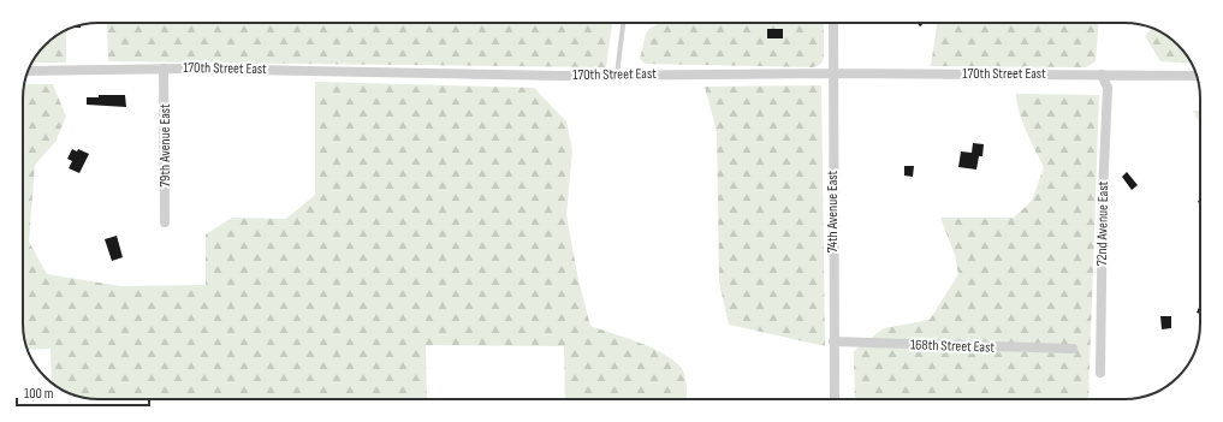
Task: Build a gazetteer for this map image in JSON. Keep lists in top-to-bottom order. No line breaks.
{"streets":{"street":["170th Street East","79th Avenue East","74th Avenue East","72nd Avenue East","168th Street East"]},"crossings":[["170th Street East","79th Avenue East"],["170th Street East","74th Avenue East"],["170th Street East","72nd Avenue East"],["74th Avenue East","168th Street East"]],"scale_bar":"100 m"}
